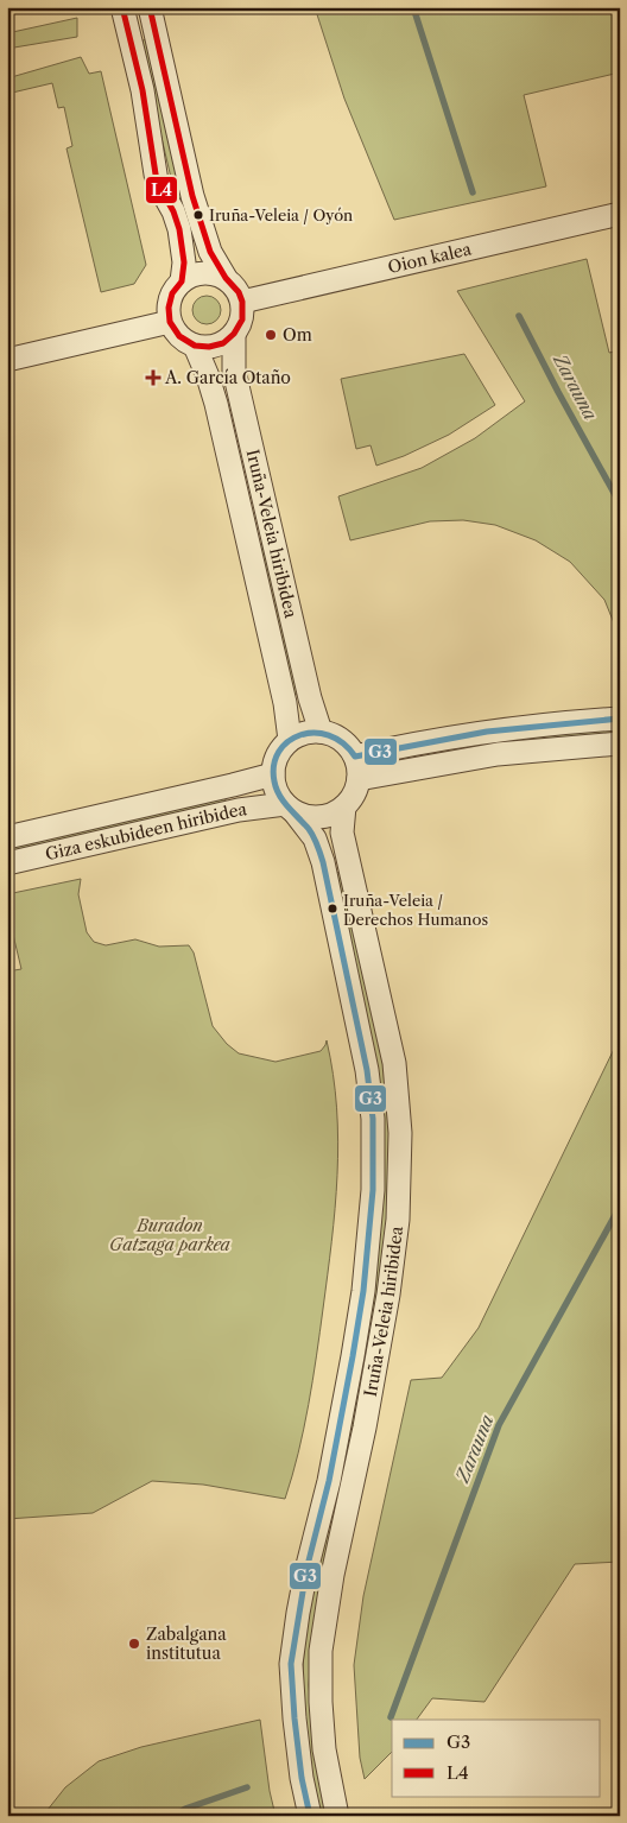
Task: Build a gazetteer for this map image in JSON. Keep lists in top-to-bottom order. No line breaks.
{"streets":{"street":["Oion kalea","Iruña-Veleia hiribidea","Giza eskubideen hiribidea"]},"crossings":[["Oion kalea","Iruña-Veleia hiribidea"],["Iruña-Veleia hiribidea","Giza eskubideen hiribidea"]],"water":["Zarauna"],"parks":["Buradon Gatzaga parkea"],"places":{"other":["Iruña-Veleia / Oyón","Om","Iruña-Veleia / Derechos Humanos","Zabalgana institutua"],"health":["A. García Otaño"]},"lines":["transit line L4","transit line G3"],"legend":["G3","L4"]}
